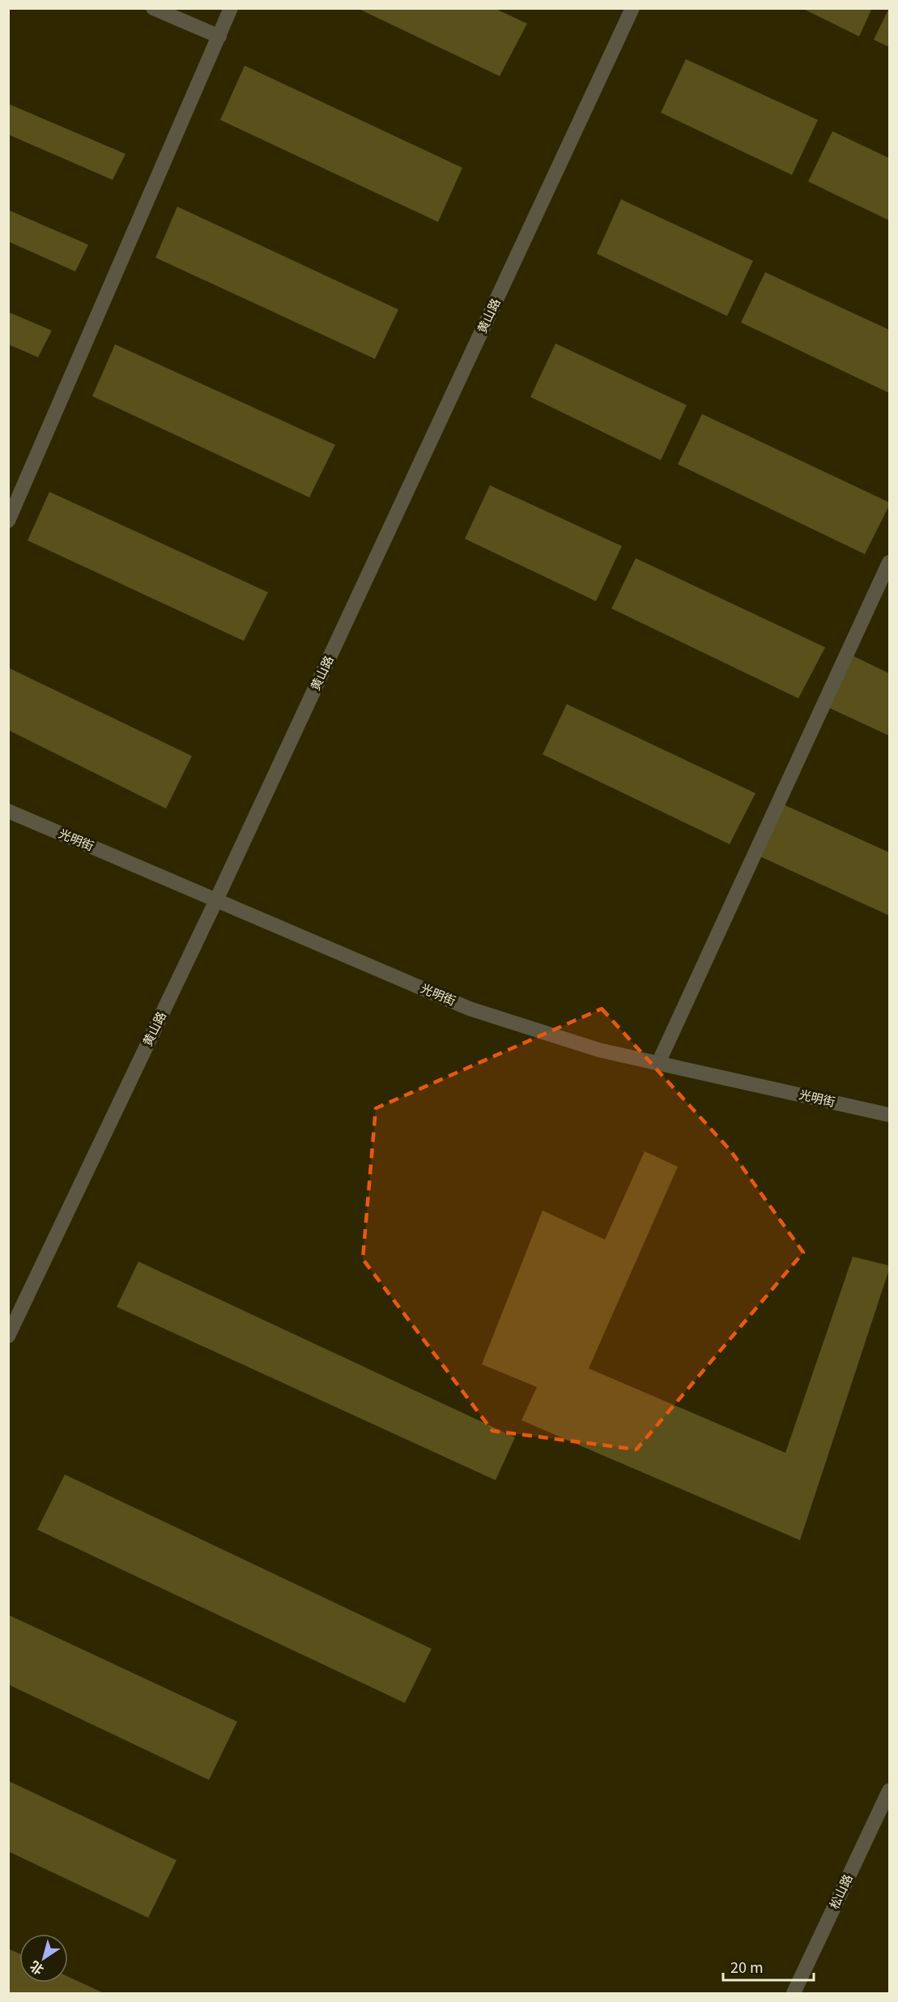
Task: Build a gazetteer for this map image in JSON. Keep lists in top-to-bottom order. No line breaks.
{"streets":{"street":["黄山路","光明街","松山路"]},"crossings":[["黄山路","光明街"]],"scale_bar":"20 m","north":"bottom left"}
